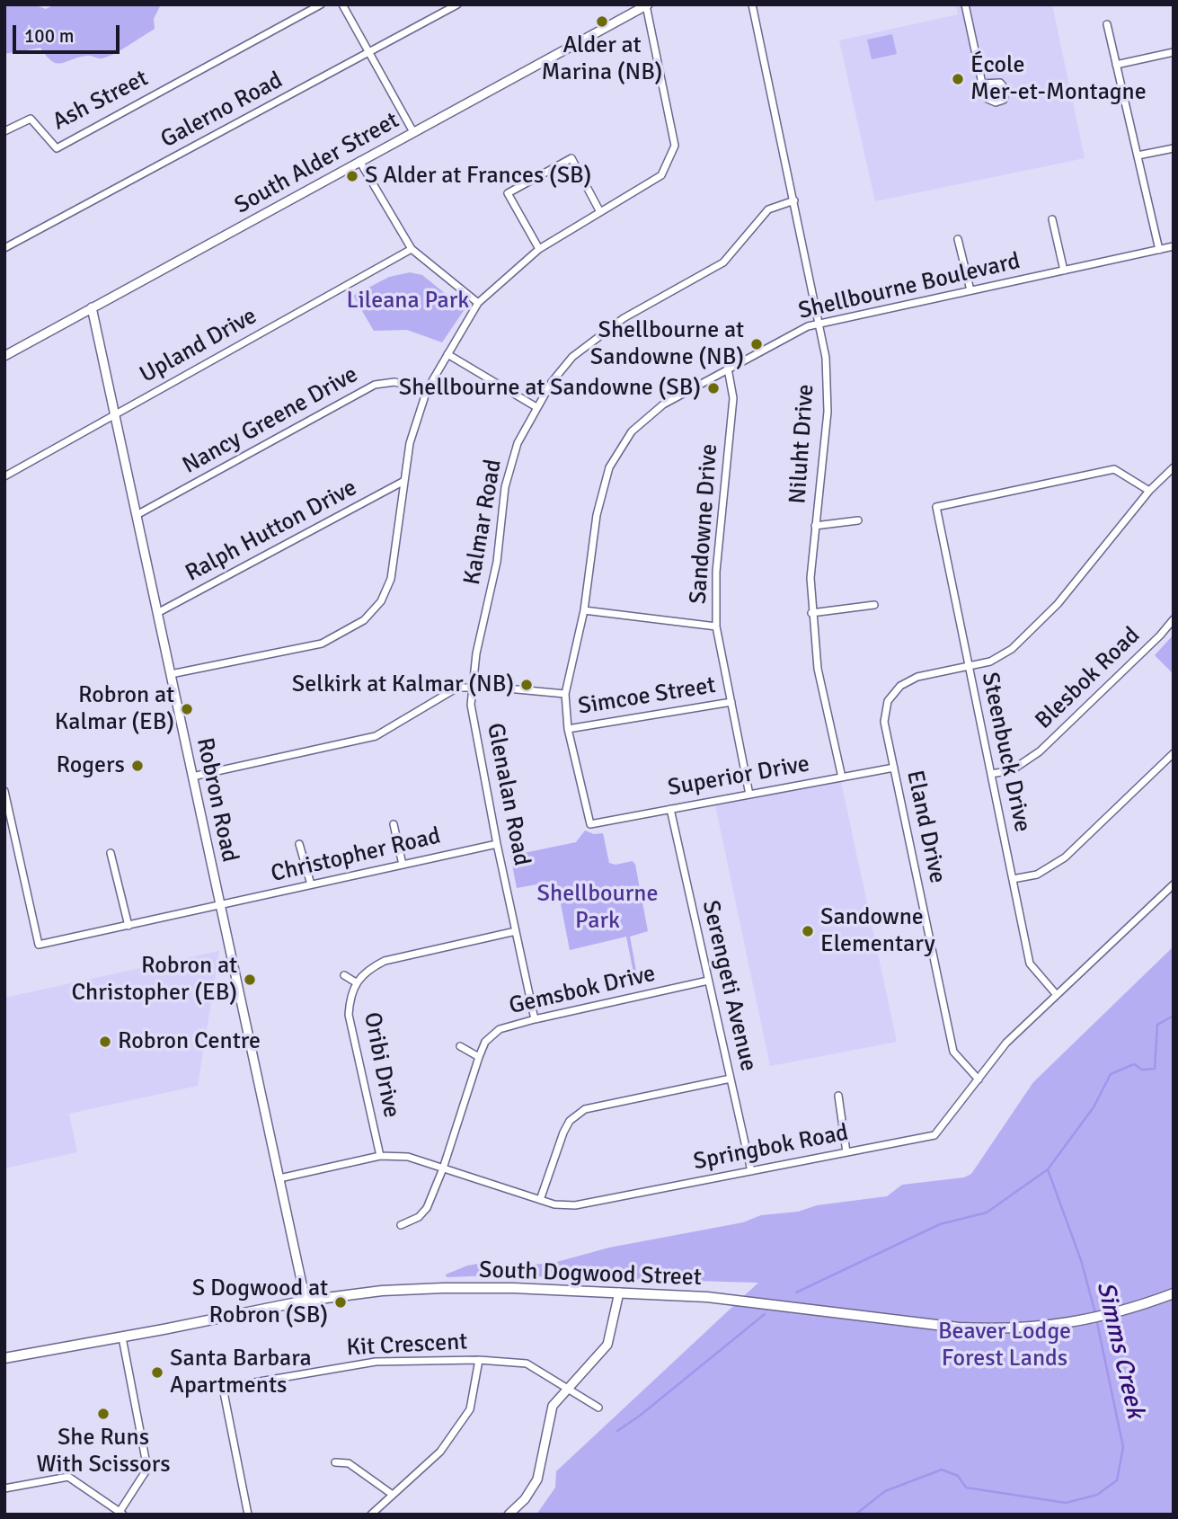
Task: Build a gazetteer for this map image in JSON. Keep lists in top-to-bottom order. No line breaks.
{"streets":{"main road":["South Dogwood Street"],"street":["Ash Street","Galerno Road","South Alder Street","Shellbourne Boulevard","Upland Drive","Nancy Greene Drive","Niluht Drive","Kalmar Road","Sandowne Drive","Ralph Hutton Drive","Blesbok Road","Simcoe Street","Steenbuck Drive","Superior Drive","Glenalan Road","Robron Road","Eland Drive","Christopher Road","Serengeti Avenue","Gemsbok Drive","Oribi Drive","Springbok Road","Kit Crescent"]},"crossings":[["South Alder Street","Robron Road"],["Shellbourne Boulevard","Niluht Drive"],["Shellbourne Boulevard","Sandowne Drive"],["Shellbourne Boulevard","Simcoe Street"],["Shellbourne Boulevard","Superior Drive"],["Upland Drive","Robron Road"],["Nancy Greene Drive","Robron Road"],["Niluht Drive","Kalmar Road"],["Niluht Drive","Superior Drive"],["Kalmar Road","Glenalan Road"],["Sandowne Drive","Simcoe Street"],["Sandowne Drive","Superior Drive"],["Ralph Hutton Drive","Robron Road"],["Blesbok Road","Steenbuck Drive"],["Steenbuck Drive","Eland Drive"],["Steenbuck Drive","Springbok Road"],["Superior Drive","Eland Drive"],["Superior Drive","Serengeti Avenue"],["Glenalan Road","Christopher Road"],["Glenalan Road","Gemsbok Drive"],["Glenalan Road","Oribi Drive"],["Robron Road","Christopher Road"],["Robron Road","Springbok Road"],["Robron Road","South Dogwood Street"],["Eland Drive","Springbok Road"],["Serengeti Avenue","Gemsbok Drive"],["Serengeti Avenue","Springbok Road"],["Gemsbok Drive","Springbok Road"],["Oribi Drive","Springbok Road"]],"water":["Simms Creek"],"parks":["Lileana Park","Shellbourne Park","Beaver Lodge Forest Lands"],"places":["Alder at Marina (NB)","École Mer-et-Montagne","S Alder at Frances (SB)","Shellbourne at Sandowne (NB)","Shellbourne at Sandowne (SB)","Selkirk at Kalmar (NB)","Robron at Kalmar (EB)","Rogers","Sandowne Elementary","Robron at Christopher (EB)","Robron Centre","S Dogwood at Robron (SB)","Santa Barbara Apartments","She Runs With Scissors"],"scale_bar":"100 m"}
